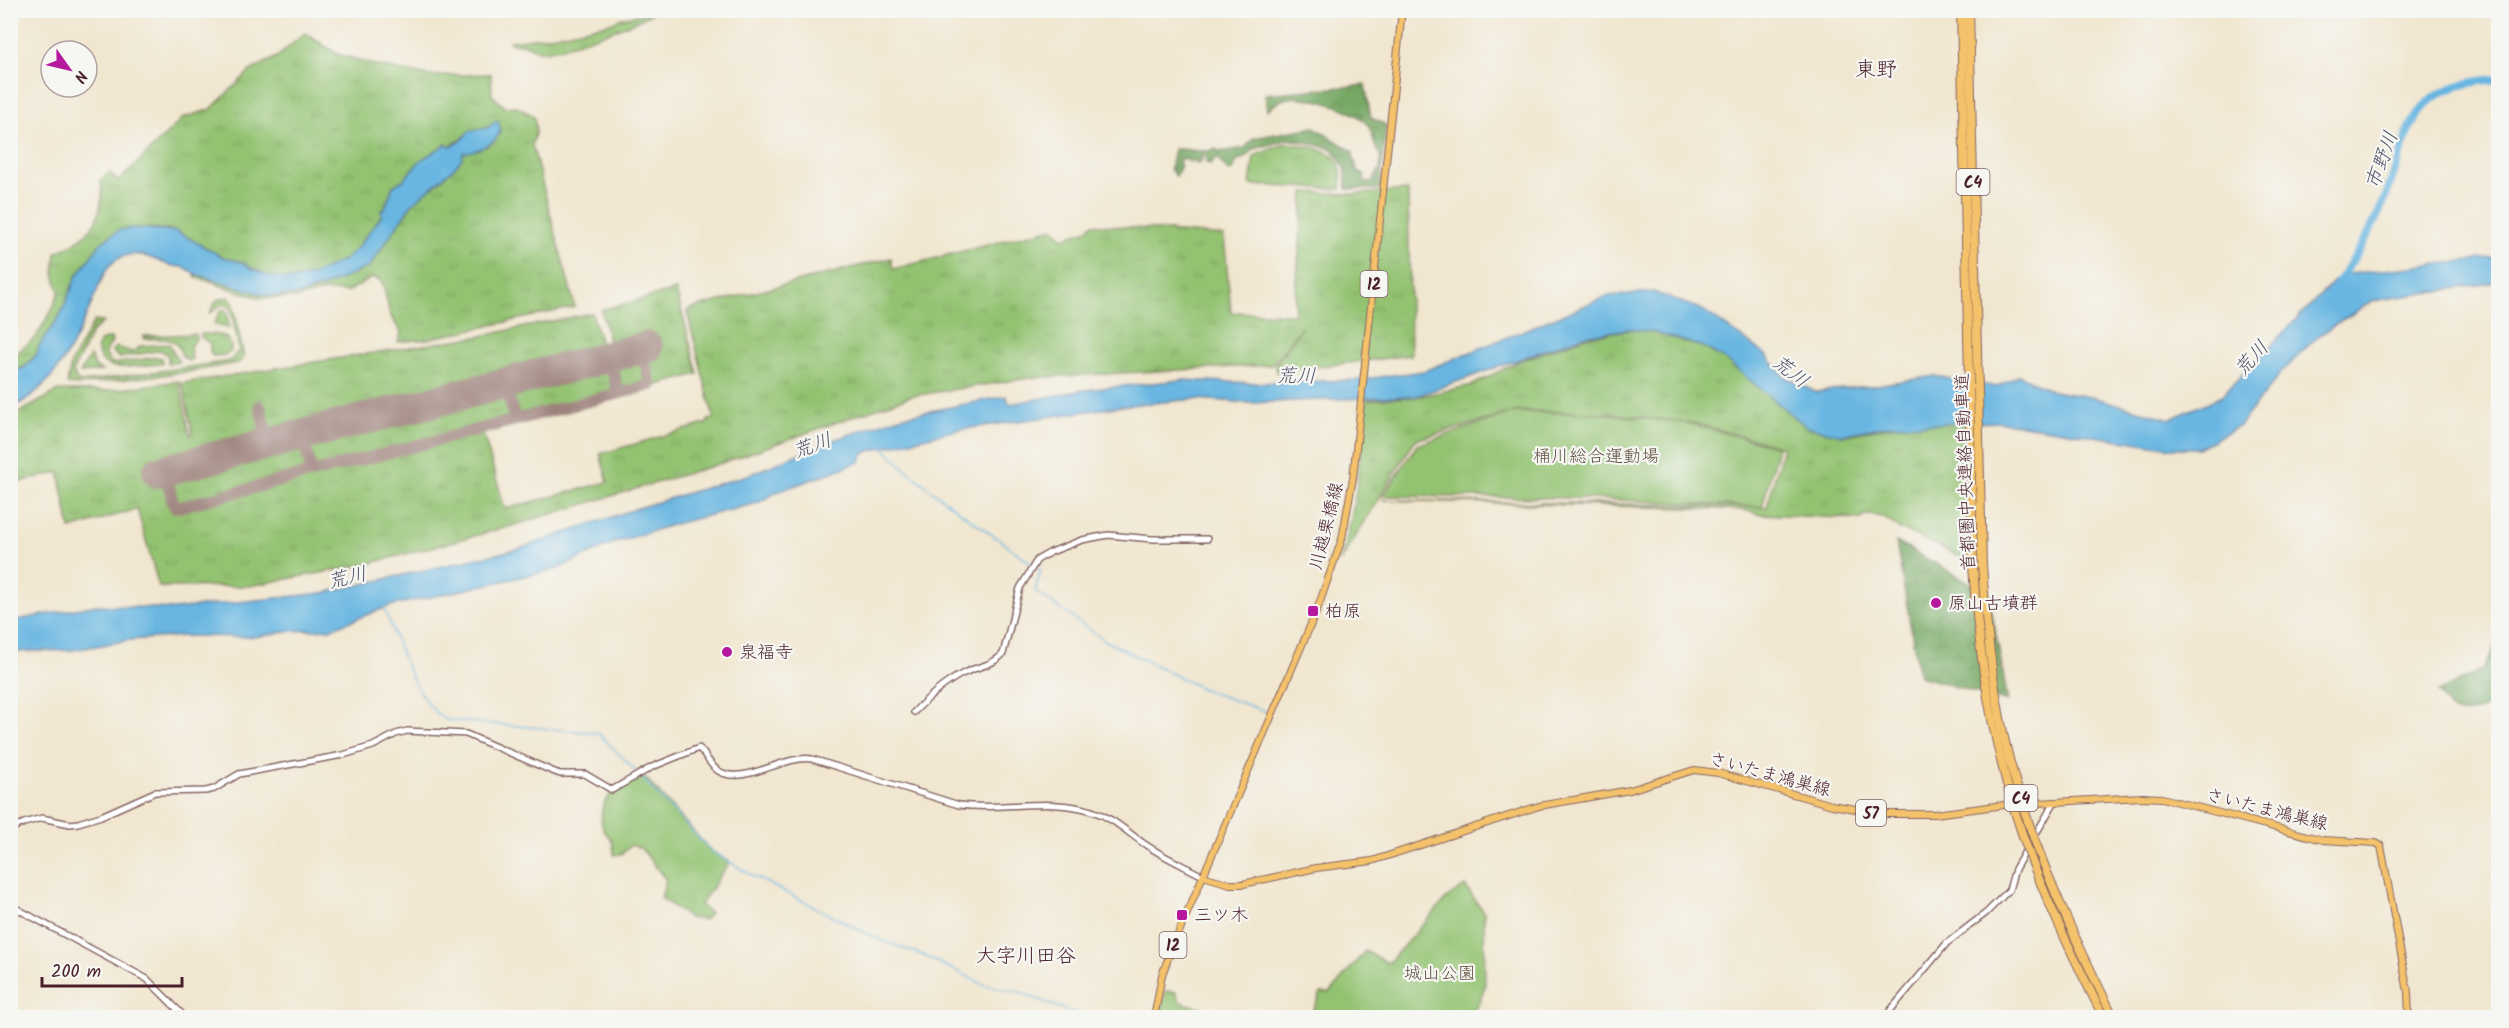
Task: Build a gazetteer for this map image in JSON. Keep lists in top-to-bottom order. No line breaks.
{"streets":{"highway":["C4","首都圏中央連絡自動車道"],"main road":["12","川越栗橋線","さいたま鴻巣線","57"]},"crossings":[["川越栗橋線","さいたま鴻巣線"]],"districts":["東野","大字川田谷"],"water":["市野川","荒川"],"parks":["桶川総合運動場","城山公園"],"places":{"other":["原山古墳群","泉福寺"],"transit":["柏原","三ツ木"]},"scale_bar":"200 m","north":"bottom right"}
